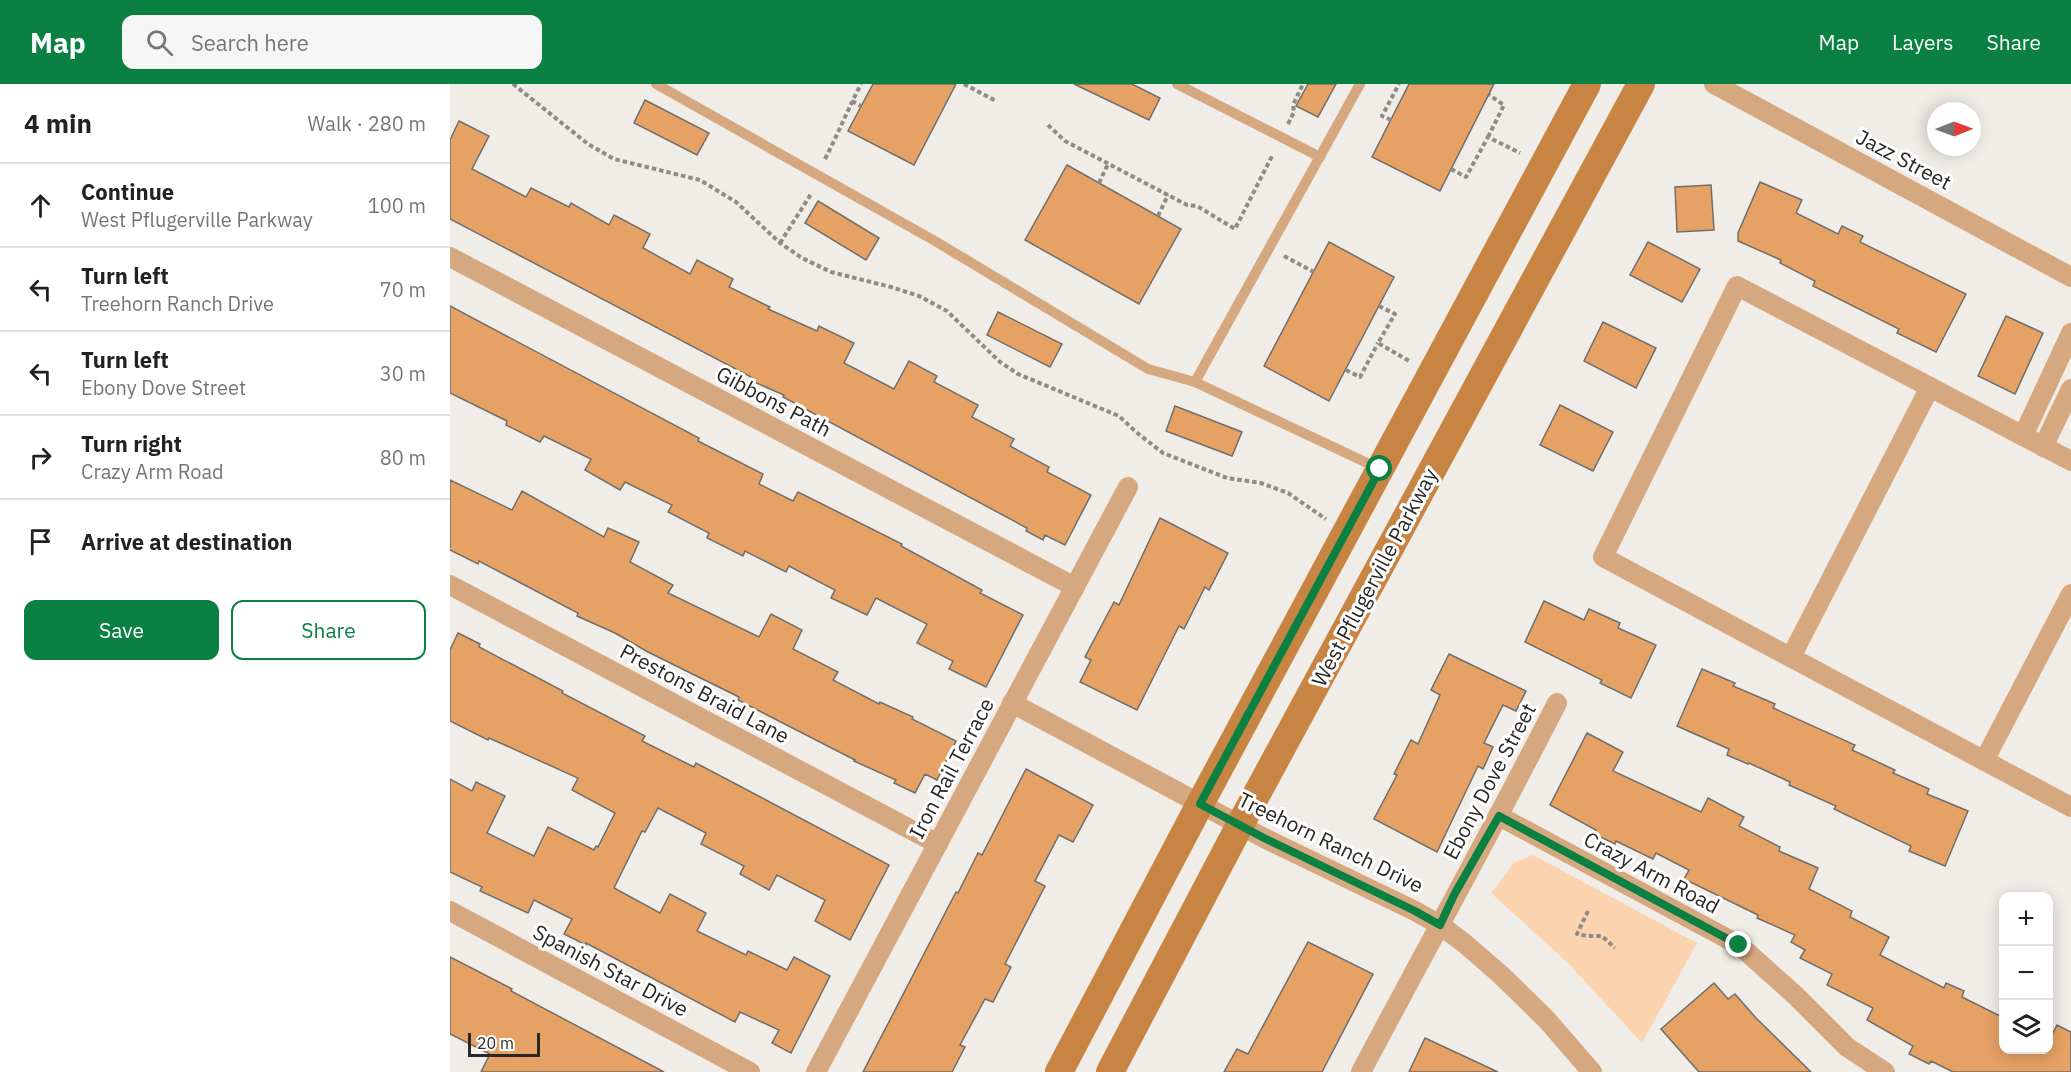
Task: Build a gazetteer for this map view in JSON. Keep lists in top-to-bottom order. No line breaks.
{"streets":{"main road":["West Pflugerville Parkway"],"street":["Jazz Street","Gibbons Path","Prestons Braid Lane","Iron Rail Terrace","Ebony Dove Street","Treehorn Ranch Drive","Crazy Arm Road","Spanish Star Drive"]},"crossings":[["Gibbons Path","Iron Rail Terrace"],["West Pflugerville Parkway","Treehorn Ranch Drive"],["Prestons Braid Lane","Iron Rail Terrace"],["Iron Rail Terrace","Treehorn Ranch Drive"],["Ebony Dove Street","Treehorn Ranch Drive"],["Ebony Dove Street","Crazy Arm Road"]],"scale_bar":"20 m","north":"right","page":{"header":"Map","search":"Search here","nav":["Map","Layers","Share"],"heading":["4 min","Walk · 280 m"],"list":[["Continue","West Pflugerville Parkway","100 m"],["Turn left","Treehorn Ranch Drive","70 m"],["Turn left","Ebony Dove Street","30 m"],["Turn right","Crazy Arm Road","80 m"],"Arrive at destination"],"buttons":["Save","Share"],"map_buttons":["+","−"],"scale":"20 m"}}
